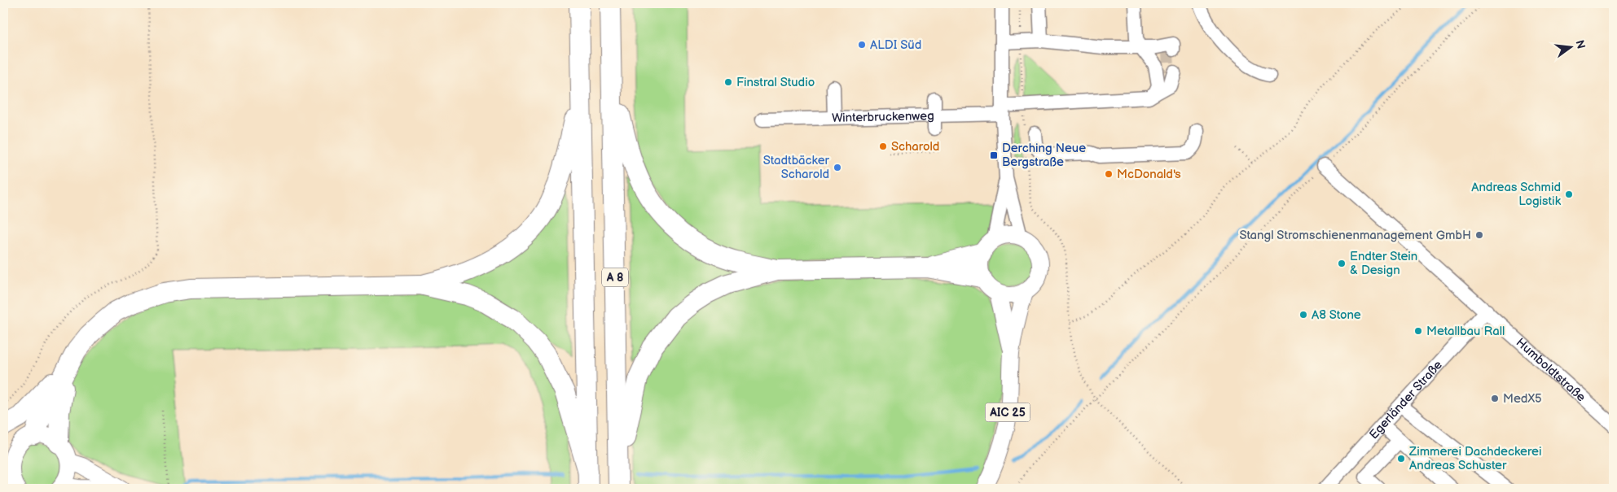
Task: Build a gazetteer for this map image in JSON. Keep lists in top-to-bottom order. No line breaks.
{"streets":{"highway":["A 8"],"main road":["AIC 25"],"street":["Winterbruckenweg","Humboldtstraße","Egerländer Straße"]},"crossings":[["Humboldtstraße","Egerländer Straße"]],"places":{"other":["ALDI Süd","Finstral Studio","Scharold","Stadtbäcker Scharold","McDonald's","Andreas Schmid Logistik","Stangl Stromschienenmanagement GmbH","Endter Stein & Design","A8 Stone","Metallbau Rall","MedX5","Zimmerei Dachdeckerei Andreas Schuster"],"transit":["Derching Neue Bergstraße"]},"north":"right"}
